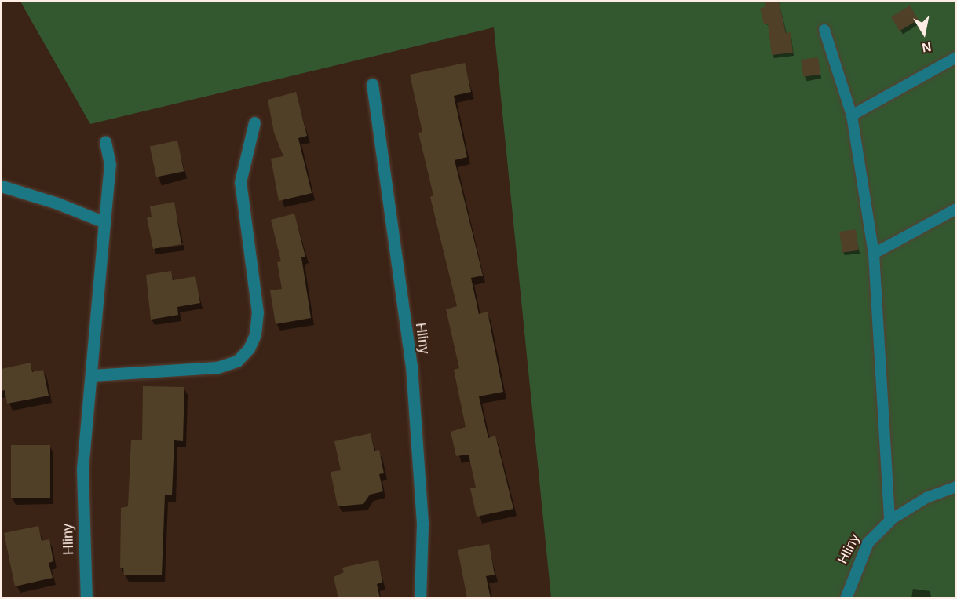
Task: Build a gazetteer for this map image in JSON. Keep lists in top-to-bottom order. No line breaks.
{"streets":{"street":["Hliny"]},"north":"bottom"}
